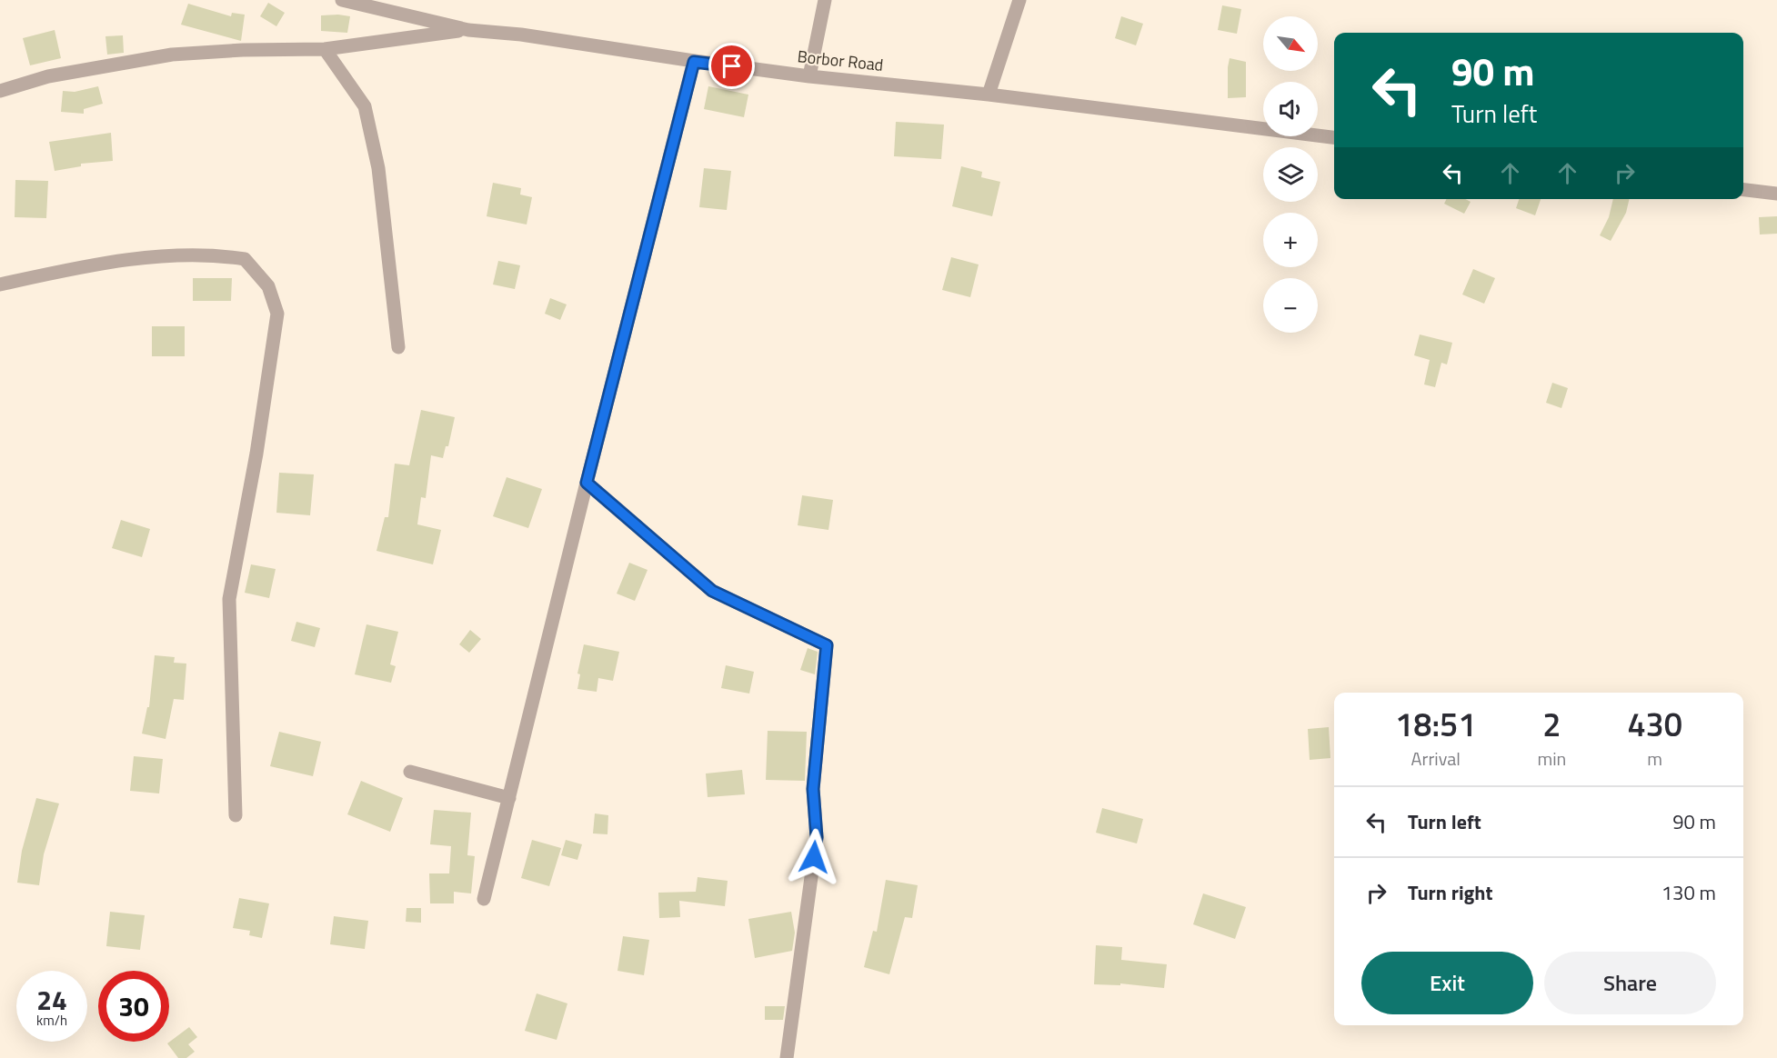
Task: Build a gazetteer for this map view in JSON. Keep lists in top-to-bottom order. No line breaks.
{"streets":{"street":["Borbor Road"]},"north":"bottom right","page":{"map_buttons":["+","−"],"turn":["90 m","Turn left"],"eta":["18:51","Arrival","2","min","430","m"],"list":[{"name":"Turn left","value":"90 m"},{"name":"Turn right","value":"130 m"}],"buttons":["Exit","Share"],"speed":"24 km/h","limit":"30"}}
